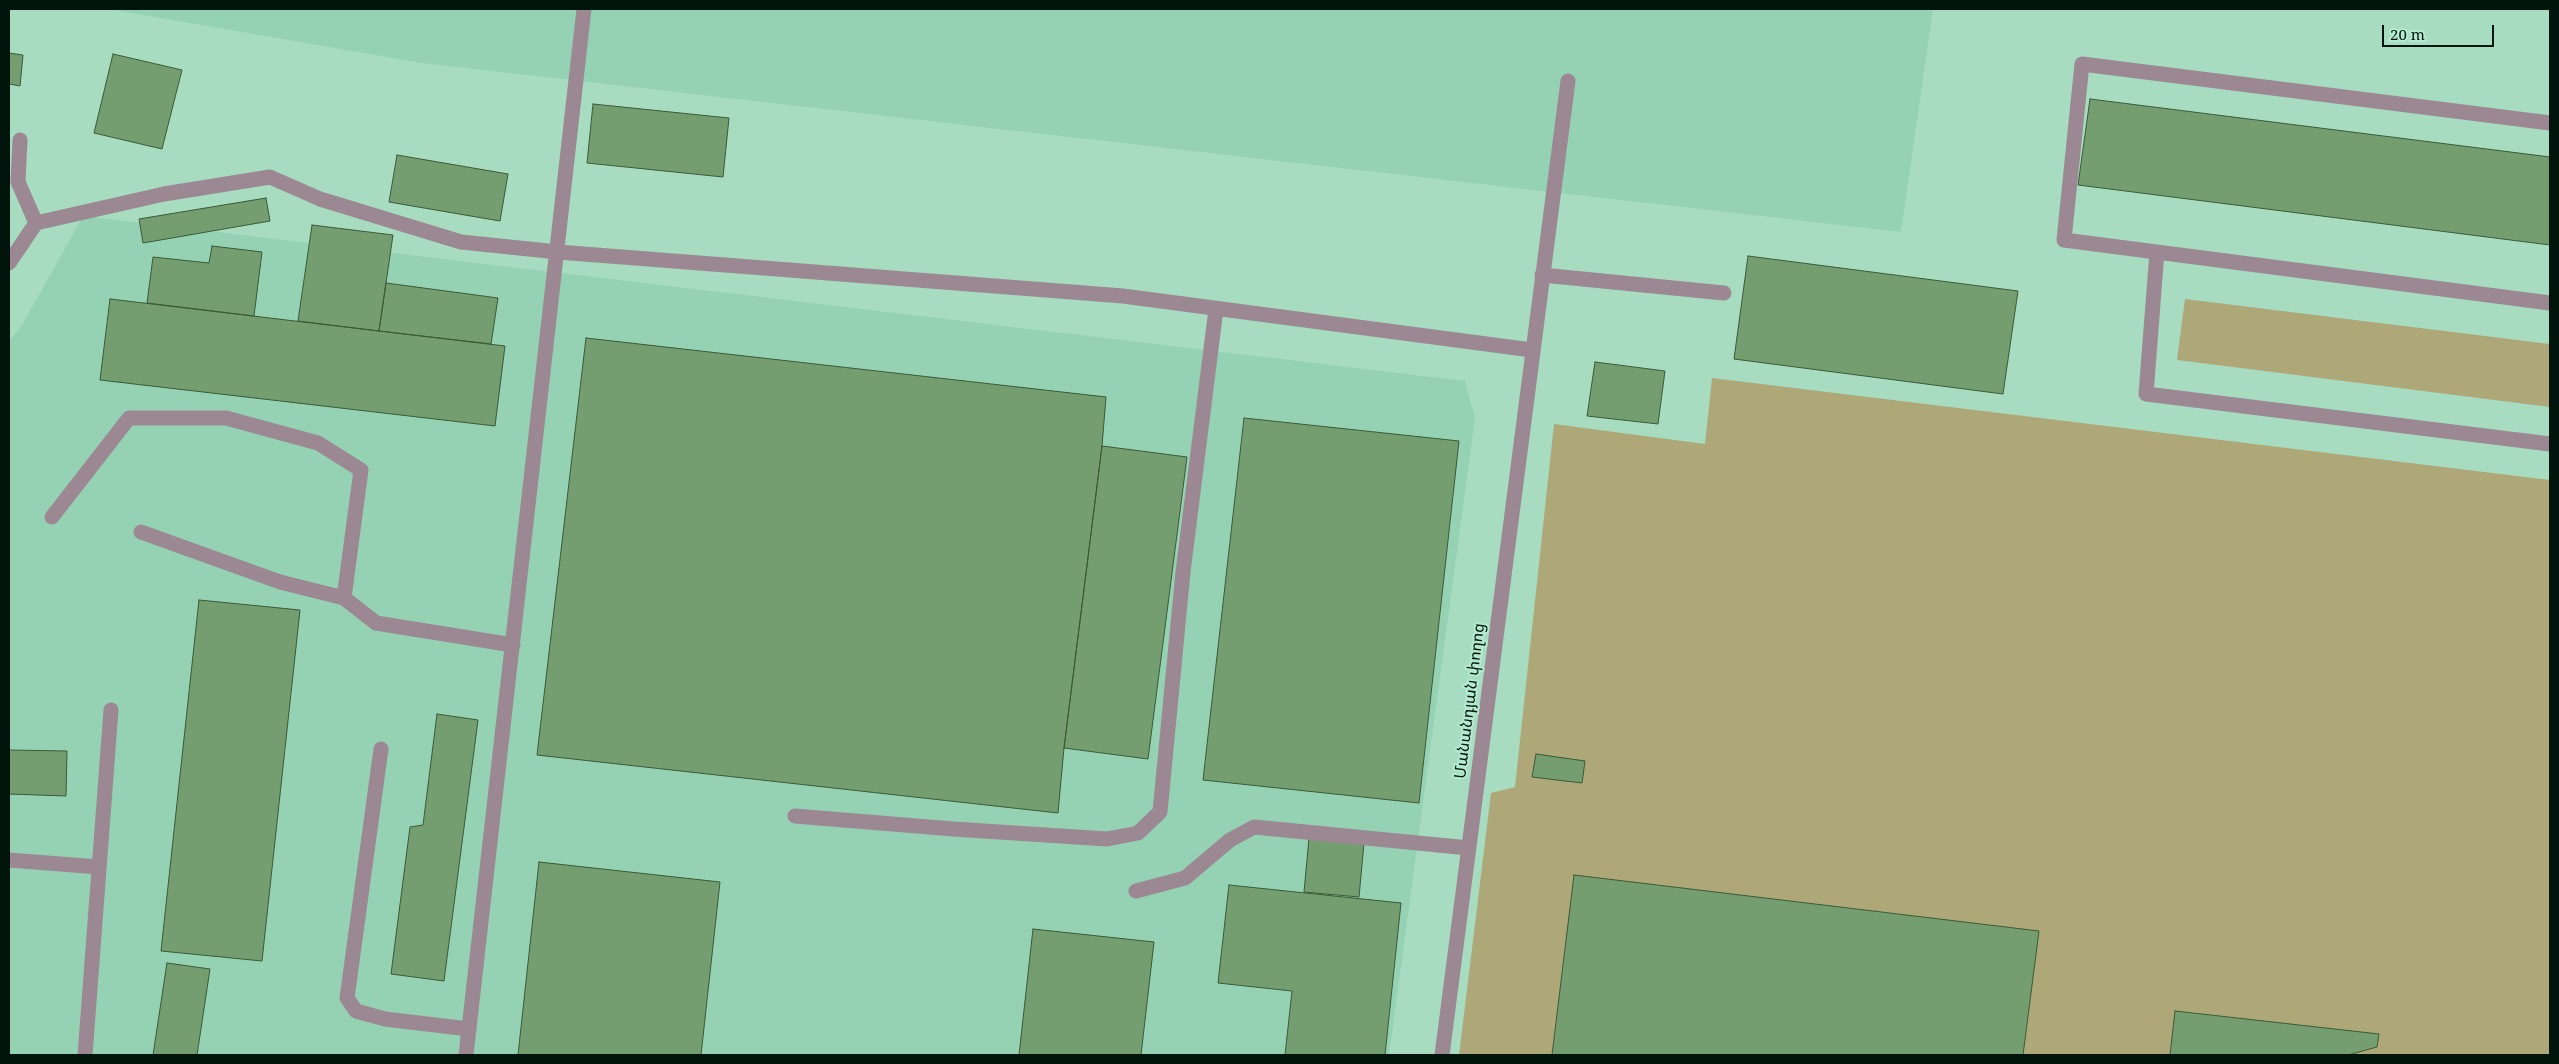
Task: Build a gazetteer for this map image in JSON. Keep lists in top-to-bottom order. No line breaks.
{"streets":{"street":["Մանանդյան փողոց"]},"scale_bar":"20 m"}
